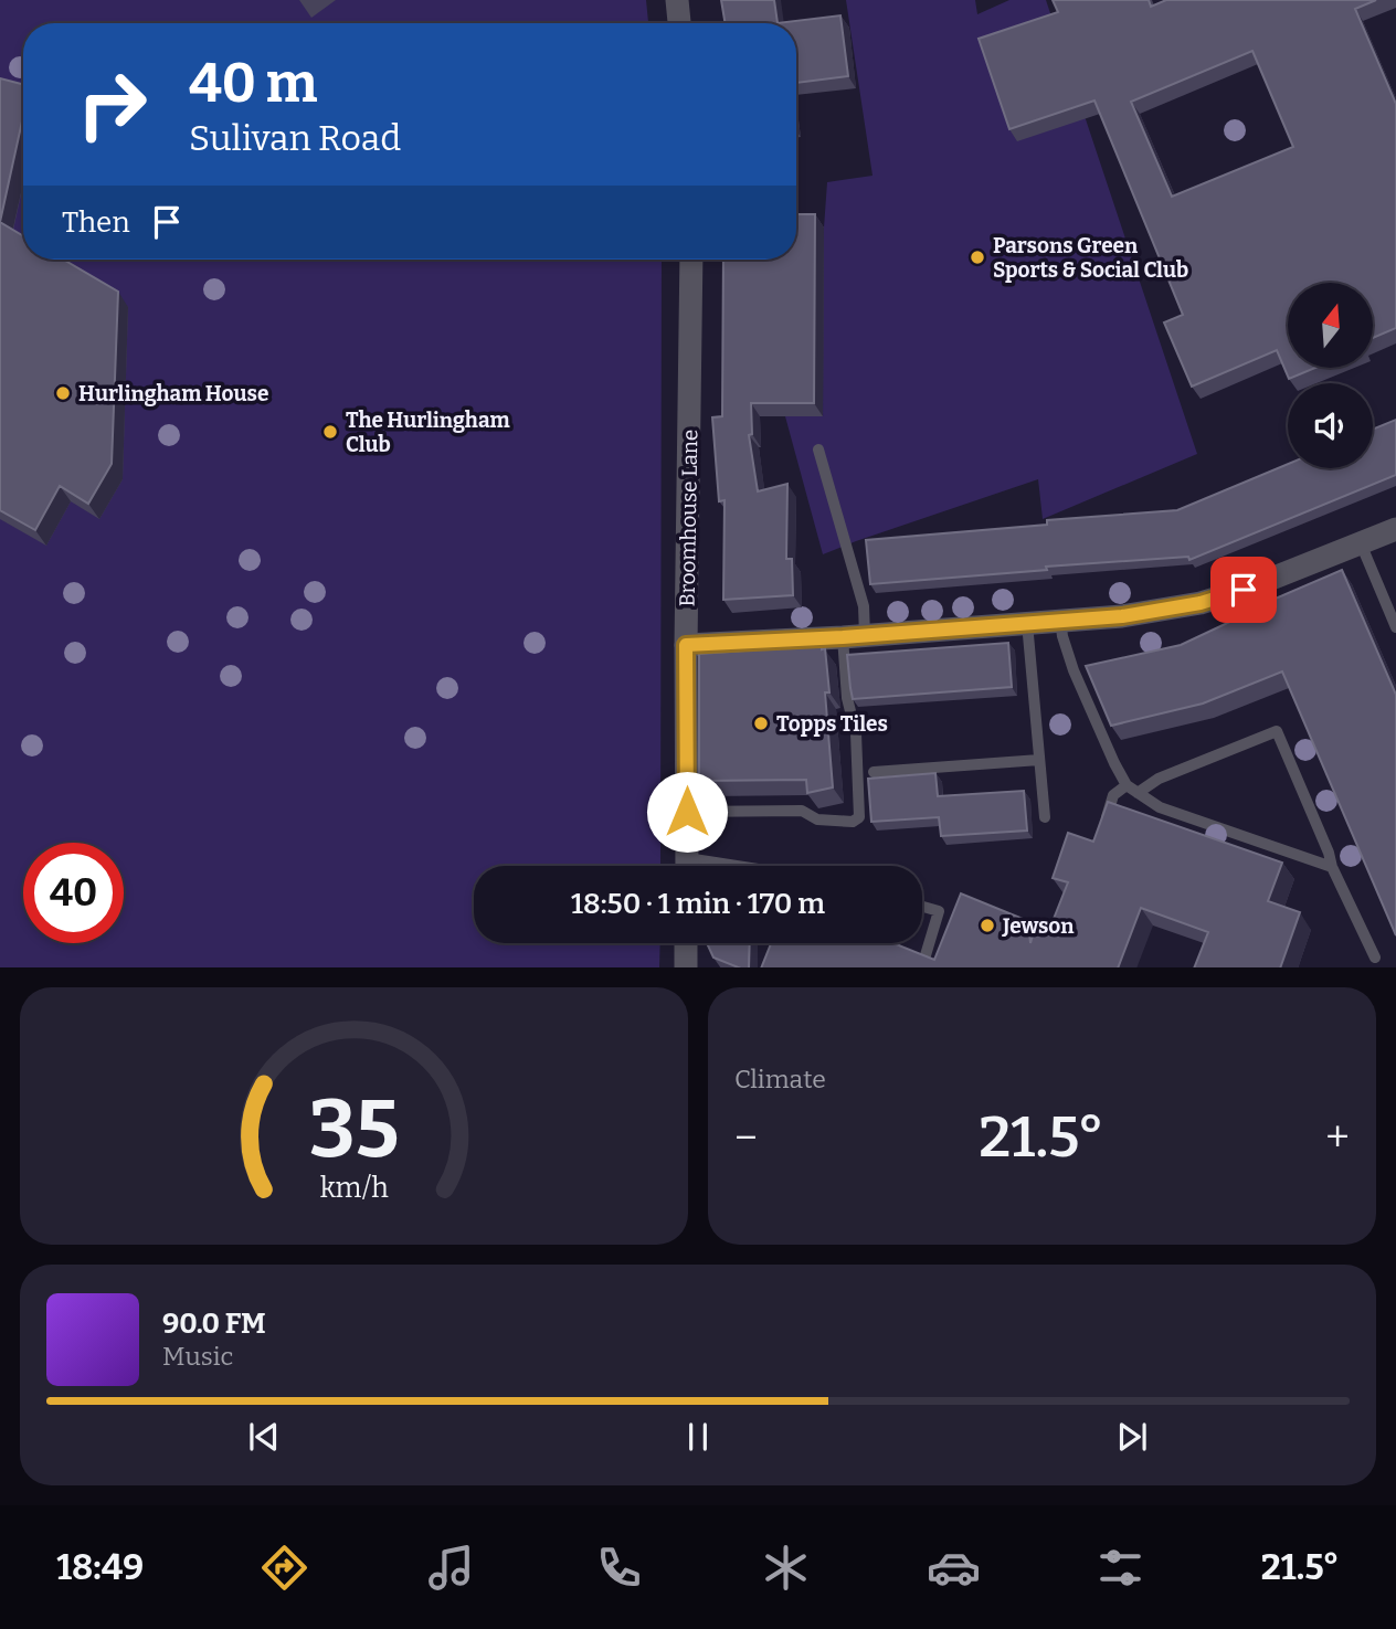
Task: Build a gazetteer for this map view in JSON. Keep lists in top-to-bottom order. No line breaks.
{"streets":{"street":["Broomhouse Lane"]},"places":["Parsons Green Sports & Social Club","Hurlingham House","The Hurlingham Club","Topps Tiles","Jewson"],"north":"top","page":{"turn":["40 m","Sulivan Road"],"then":"Then","limit":"40","trip":"18:50 · 1 min · 170 m","tile":"Climate","heat":["−","21.5°","+"],"song":["90.0 FM","Music"],"tabs":["18:49","21.5°"],"gauge":["35","km/h"]}}
